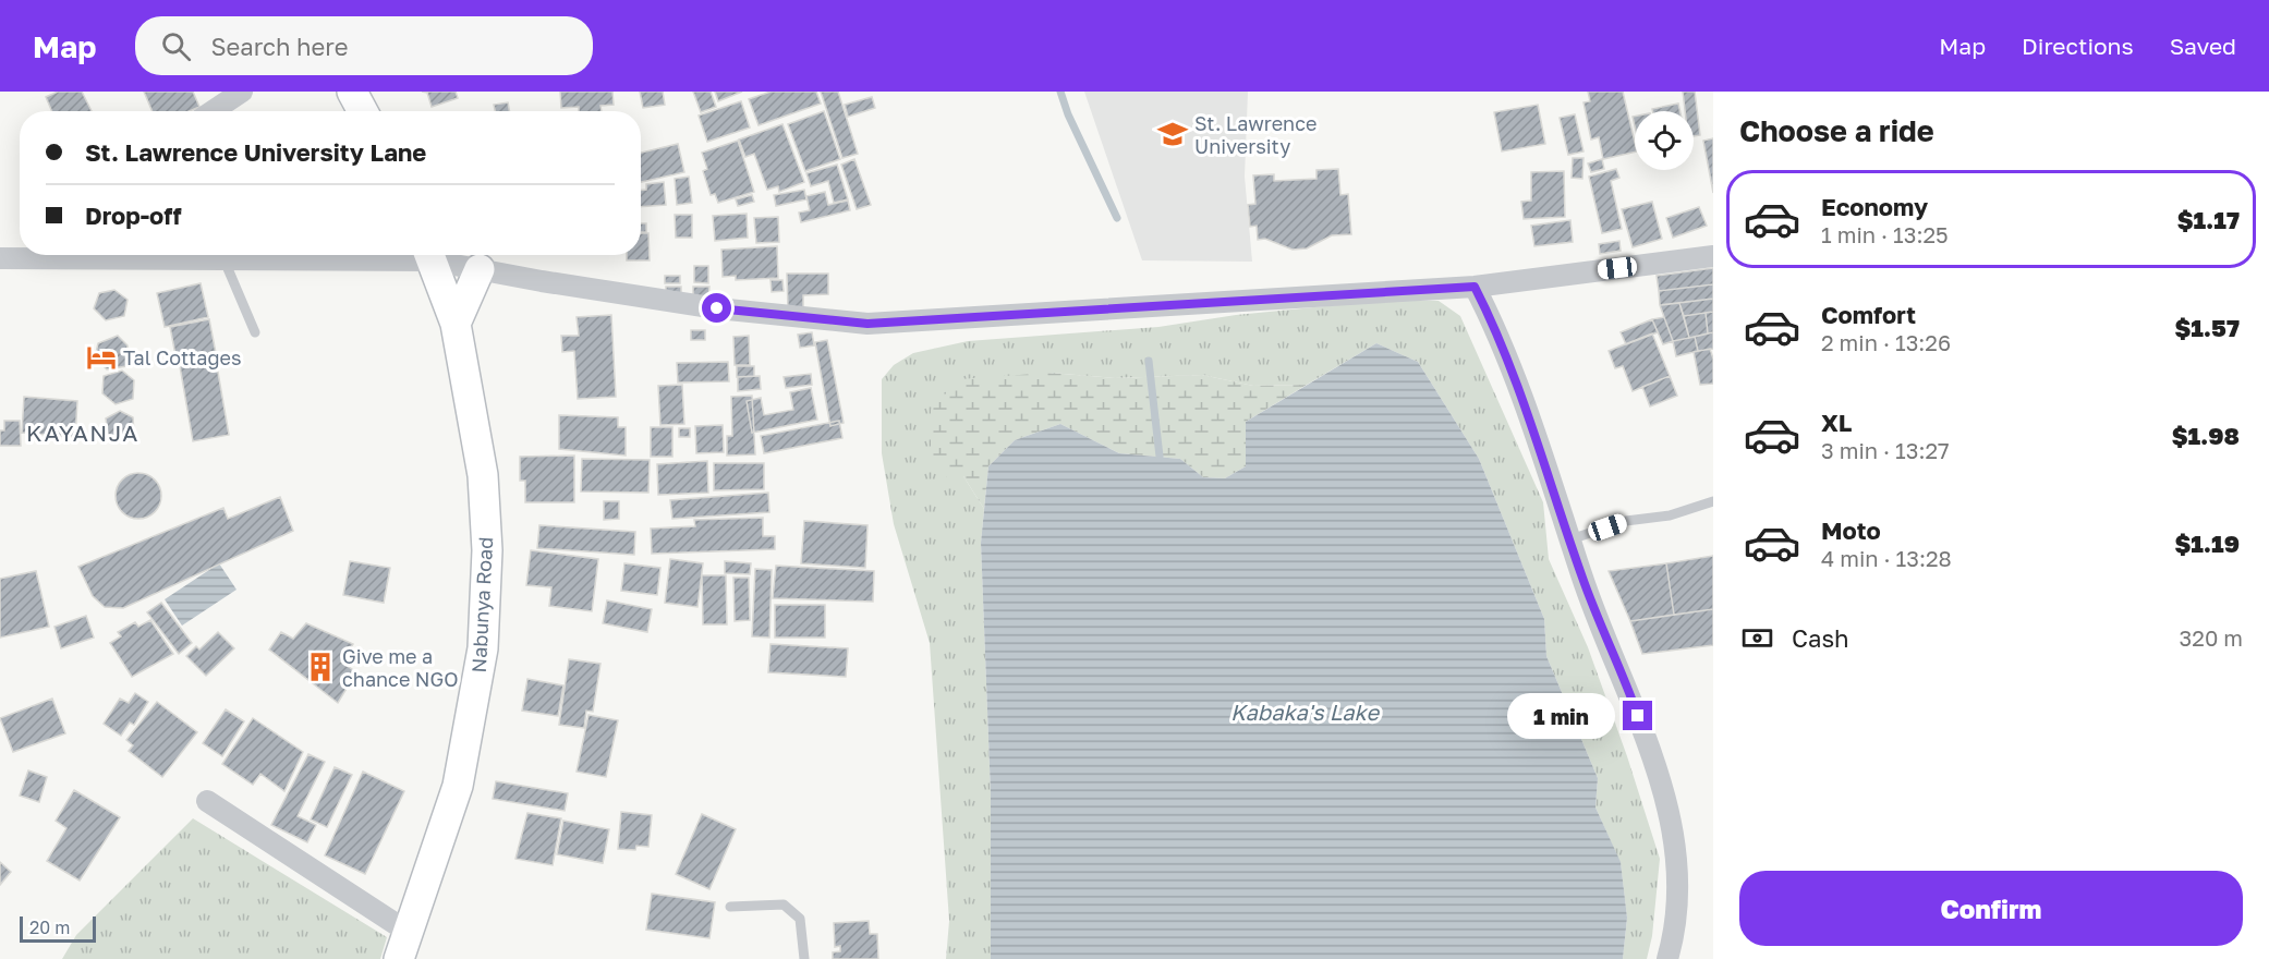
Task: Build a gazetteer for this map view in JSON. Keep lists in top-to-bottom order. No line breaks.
{"streets":{"main road":["Nabunya Road"]},"districts":["KAYANJA"],"water":["Kabaka's Lake"],"places":{"school or university":["St. Lawrence University"],"hotel":["Tal Cottages"],"building":["Give me a chance NGO"]},"scale_bar":"20 m","page":{"header":"Map","search":"Search here","nav":["Map","Directions","Saved"],"heading":"Choose a ride","banner":["St. Lawrence University Lane","Drop-off"],"list":[{"name":"Economy","note":"1 min · 13:25","value":"$1.17"},{"name":"Comfort","note":"2 min · 13:26","value":"$1.57"},{"name":"XL","note":"3 min · 13:27","value":"$1.98"},{"name":"Moto","note":"4 min · 13:28","value":"$1.19"}],"pay":["Cash","320 m"],"bubble":"1 min","buttons":"Confirm","scale":"20 m"}}
